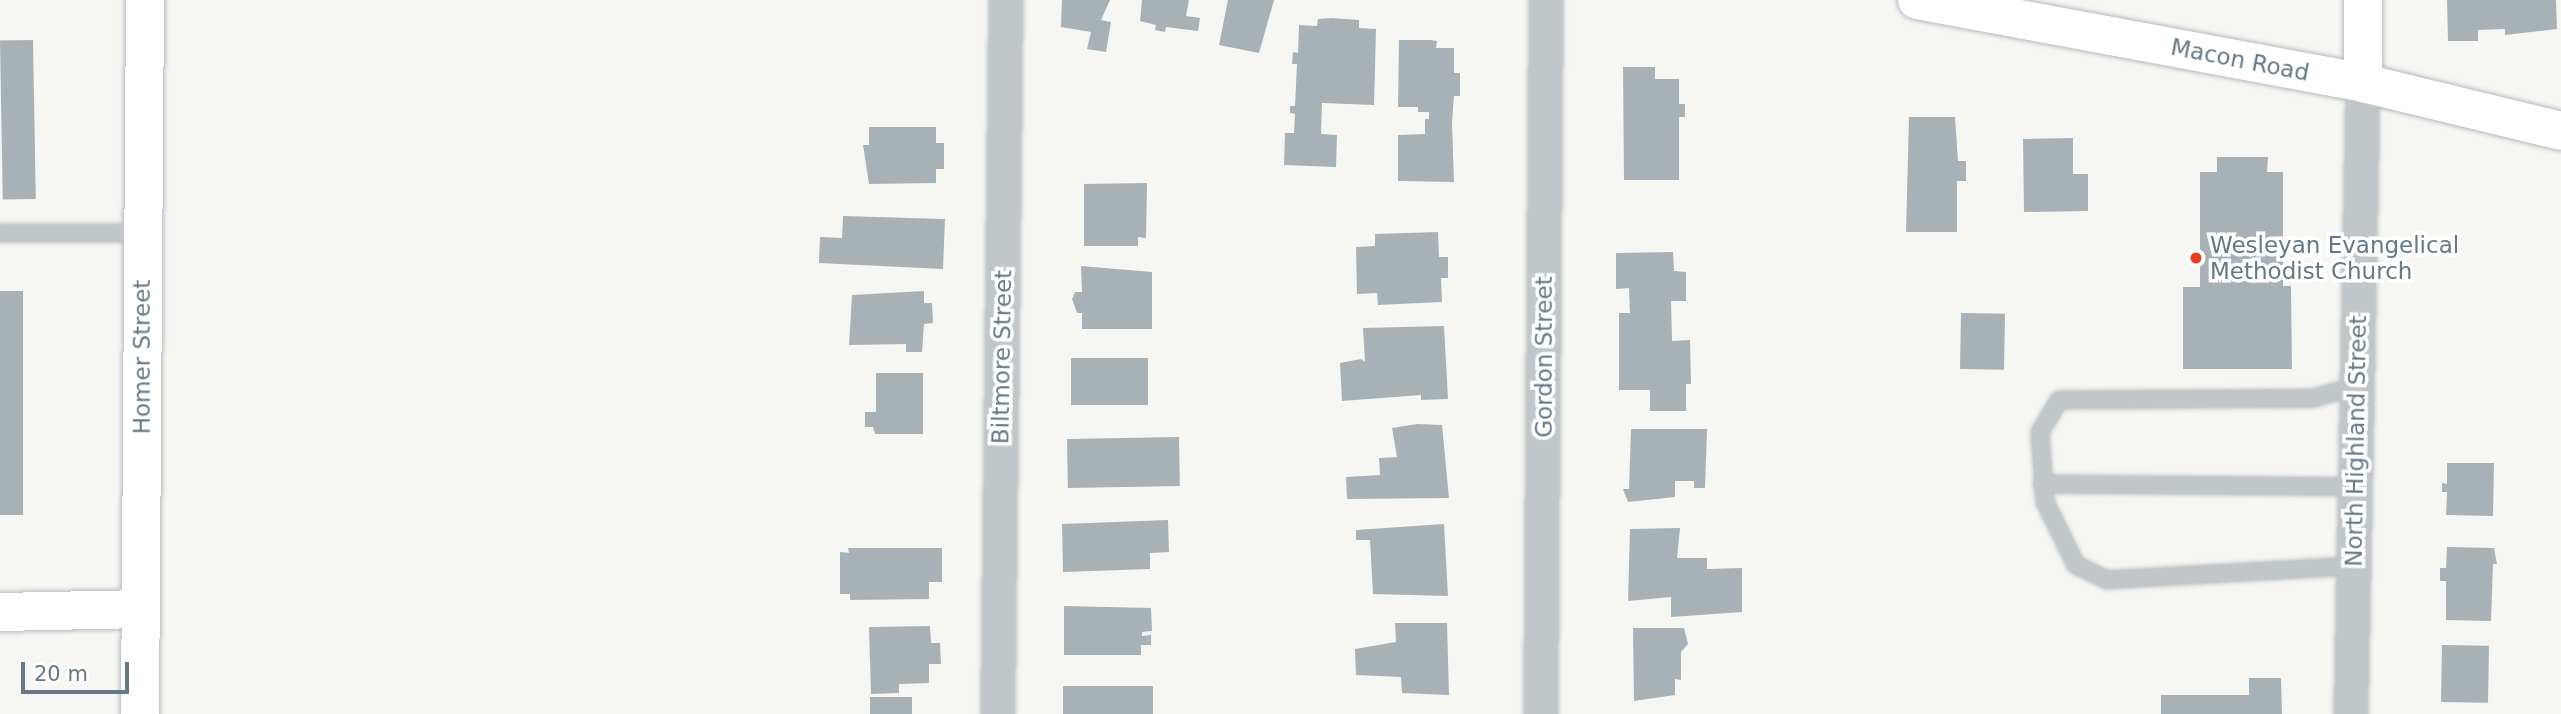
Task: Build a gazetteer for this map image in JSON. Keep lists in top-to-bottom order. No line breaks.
{"streets":{"main road":["Macon Road","Homer Street","North Highland Street"],"street":["Biltmore Street","Gordon Street"]},"crossings":[["Macon Road","North Highland Street"]],"places":["Wesleyan Evangelical Methodist Church"],"scale_bar":"20 m"}
